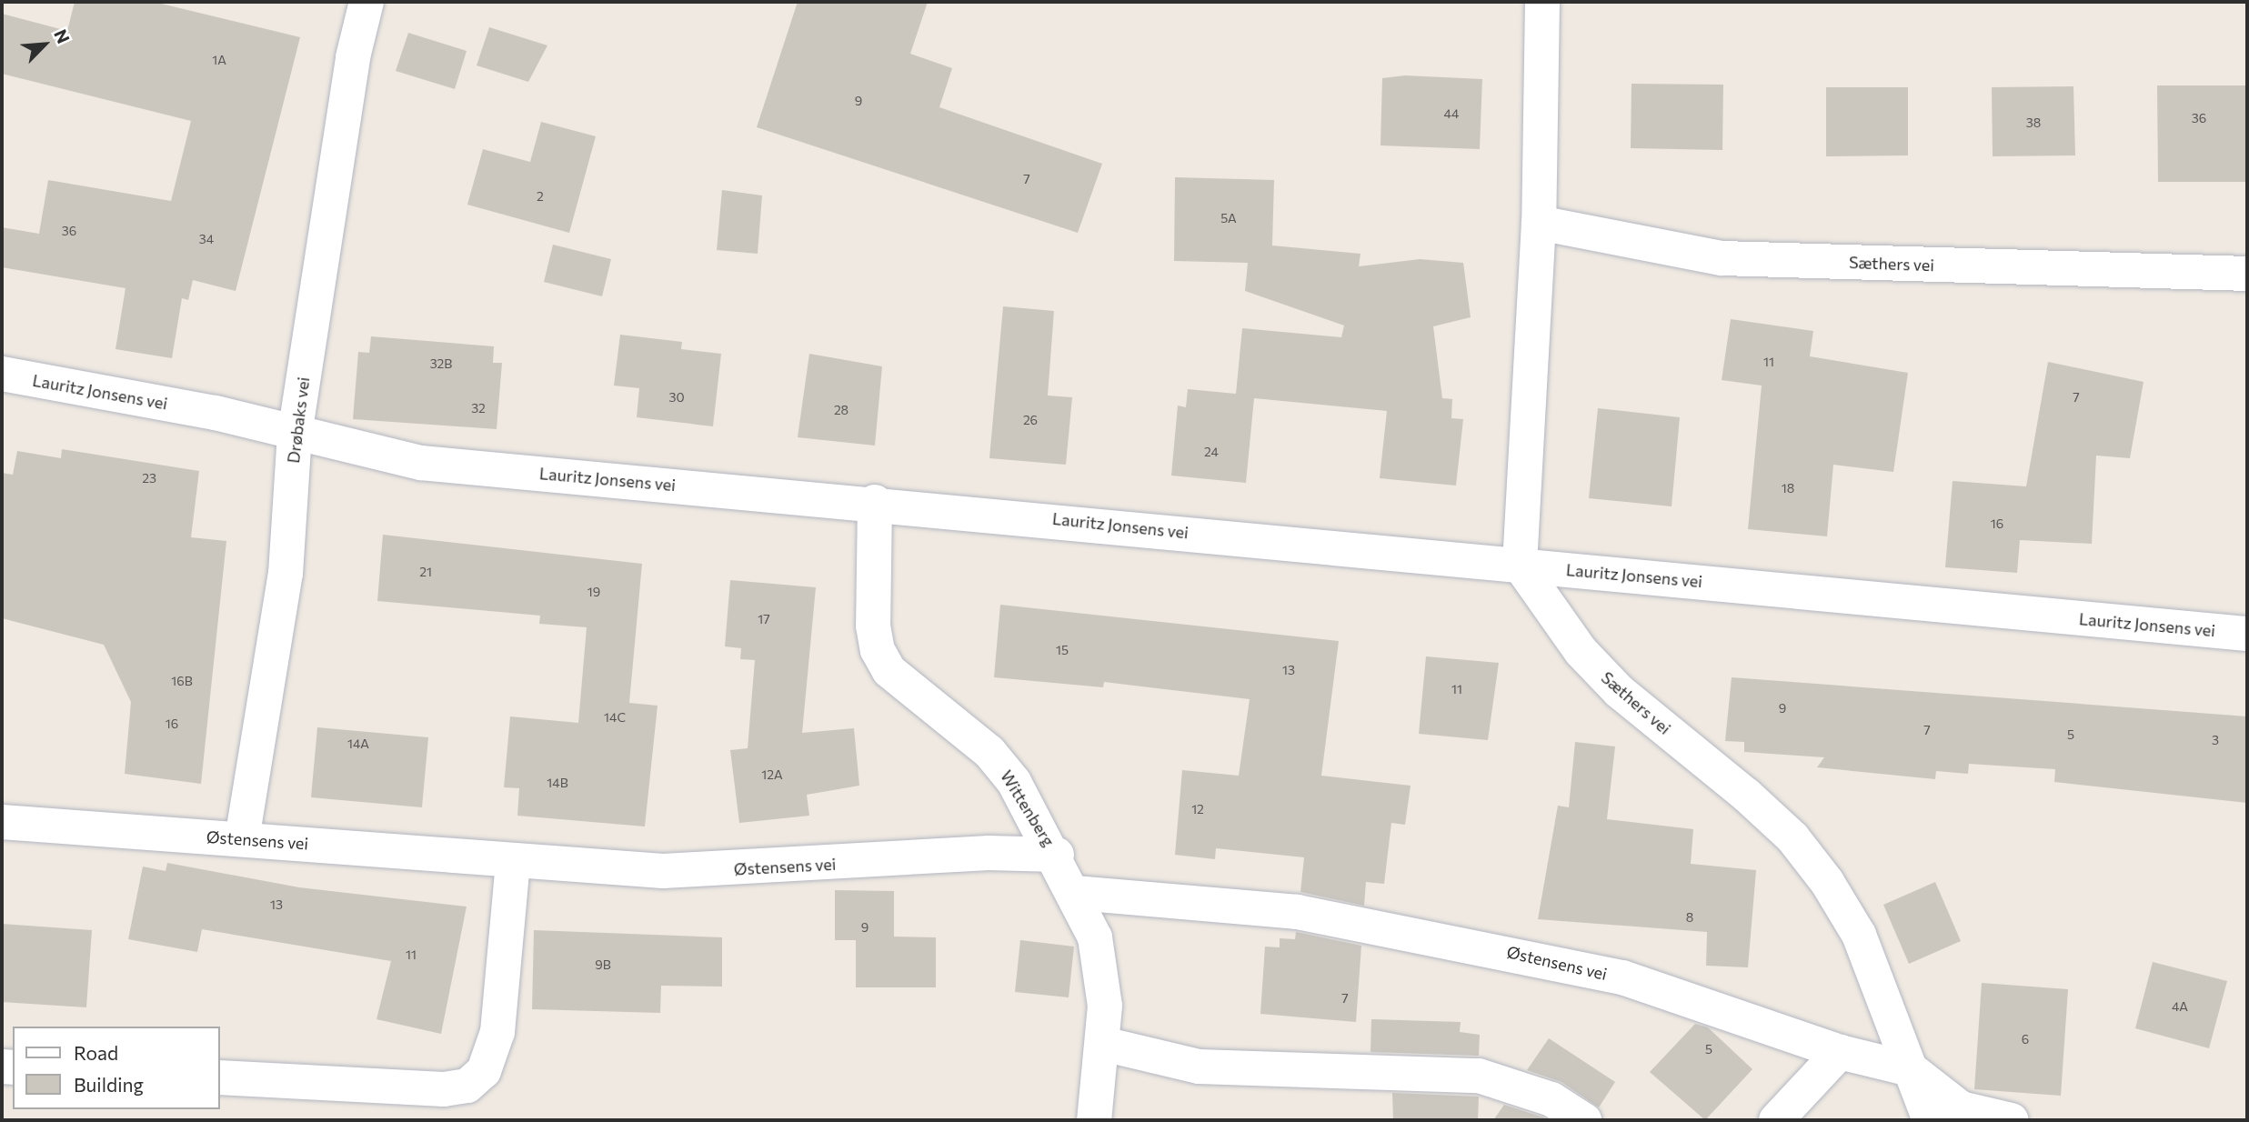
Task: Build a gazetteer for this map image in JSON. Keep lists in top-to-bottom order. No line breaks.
{"streets":{"street":["Sæthers vei","Lauritz Jonsens vei","Drøbaks vei","Wittenberg","Østensens vei"]},"crossings":[["Sæthers vei","Lauritz Jonsens vei"],["Sæthers vei","Østensens vei"],["Lauritz Jonsens vei","Drøbaks vei"],["Lauritz Jonsens vei","Wittenberg"],["Drøbaks vei","Østensens vei"],["Wittenberg","Østensens vei"]],"house_numbers":["1A","9","44","36","38","7","2","5A","36","34","11","32B","30","7","32","28","26","24","23","18","16","21","19","17","15","13","16B","11","9","14C","16","7","5","3","14A","12A","14B","12","13","8","9","11","9B","7","4A","6","5"],"legend":["Road","Building"],"north":"top right"}
